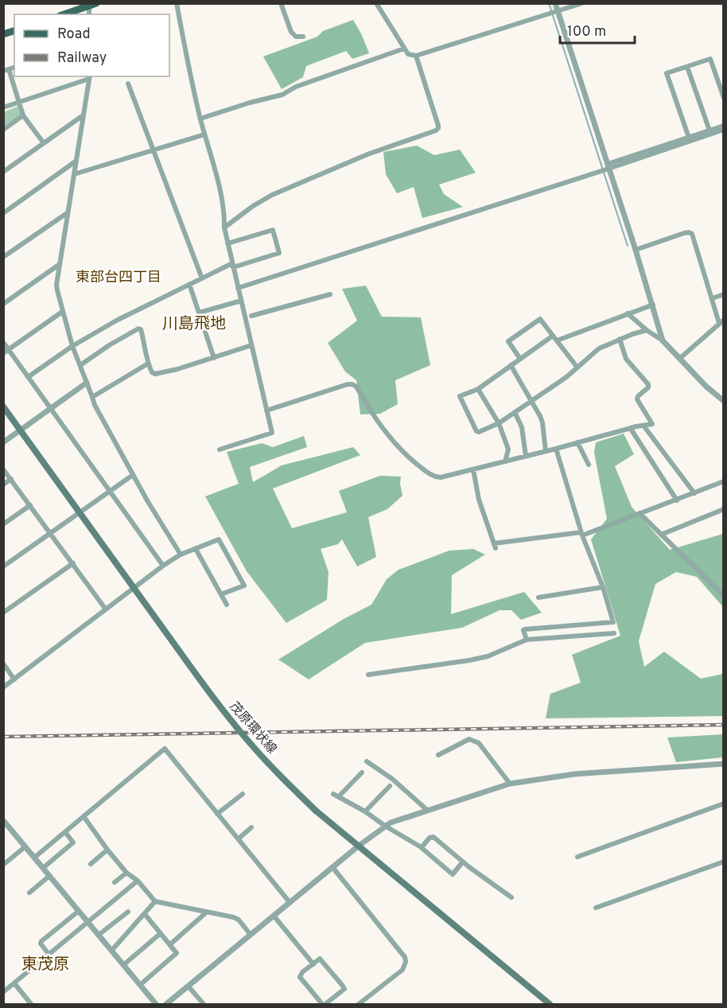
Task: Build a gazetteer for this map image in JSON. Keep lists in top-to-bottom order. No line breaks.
{"streets":{"main road":["茂原環状線"]},"districts":["東部台四丁目","川島飛地","東茂原"],"legend":["Road","Railway"],"scale_bar":"100 m"}
